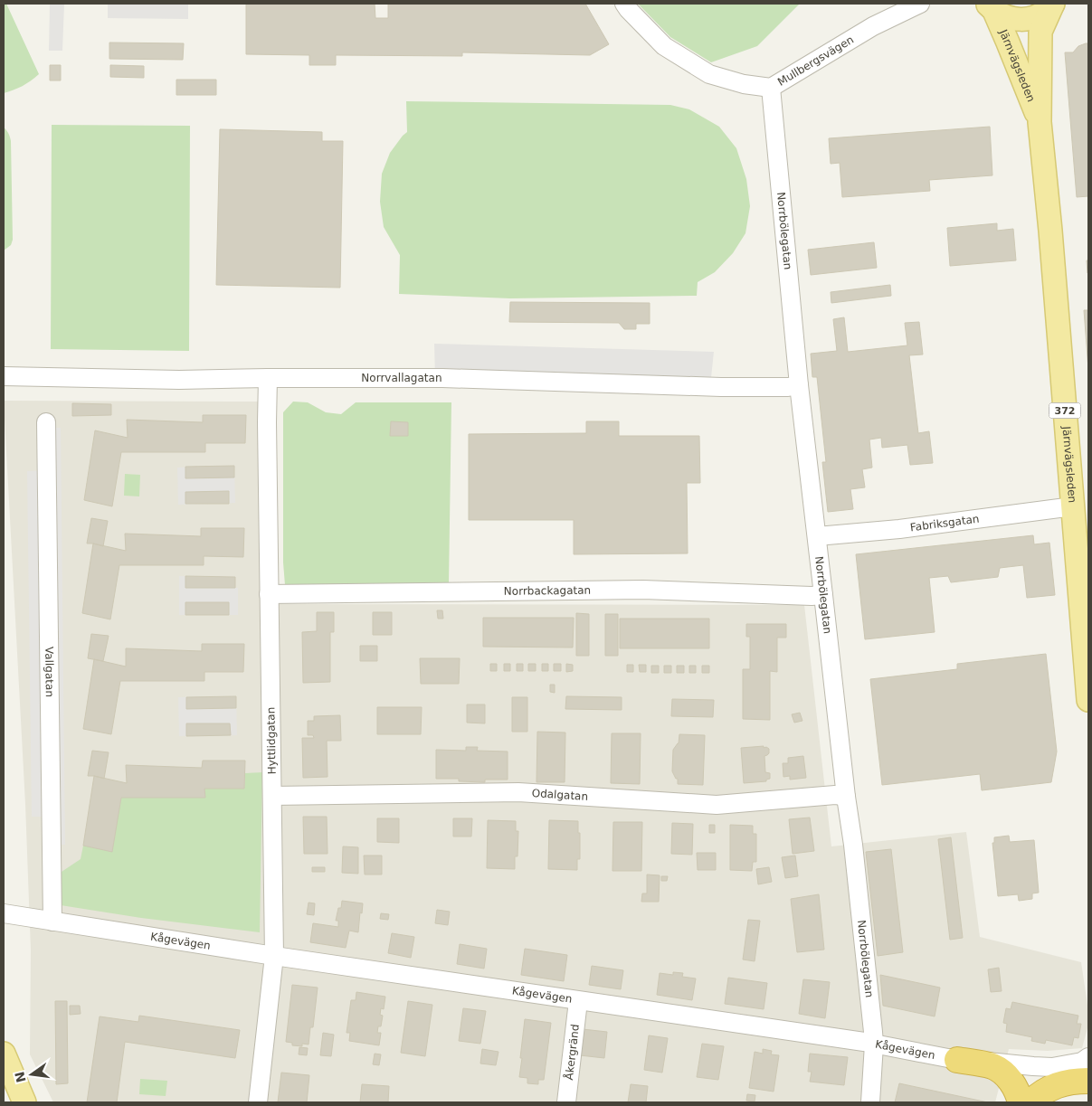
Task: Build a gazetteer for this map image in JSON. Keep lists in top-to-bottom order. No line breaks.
{"streets":{"main road":["Järnvägsleden","372"],"street":["Mullbergsvägen","Norrbölegatan","Norrvallagatan","Fabriksgatan","Norrbackagatan","Vallgatan","Hyttlidgatan","Odalgatan","Kågevägen","Åkergränd"]},"crossings":[["Mullbergsvägen","Norrbölegatan"],["Järnvägsleden","372"],["Järnvägsleden","Fabriksgatan"],["Norrbölegatan","Norrvallagatan"],["Norrbölegatan","Fabriksgatan"],["Norrbölegatan","Norrbackagatan"],["Norrbölegatan","Odalgatan"],["Norrbölegatan","Kågevägen"],["Norrvallagatan","Hyttlidgatan"],["Norrbackagatan","Hyttlidgatan"],["Vallgatan","Kågevägen"],["Hyttlidgatan","Odalgatan"],["Hyttlidgatan","Kågevägen"],["Kågevägen","Åkergränd"]],"north":"left"}
